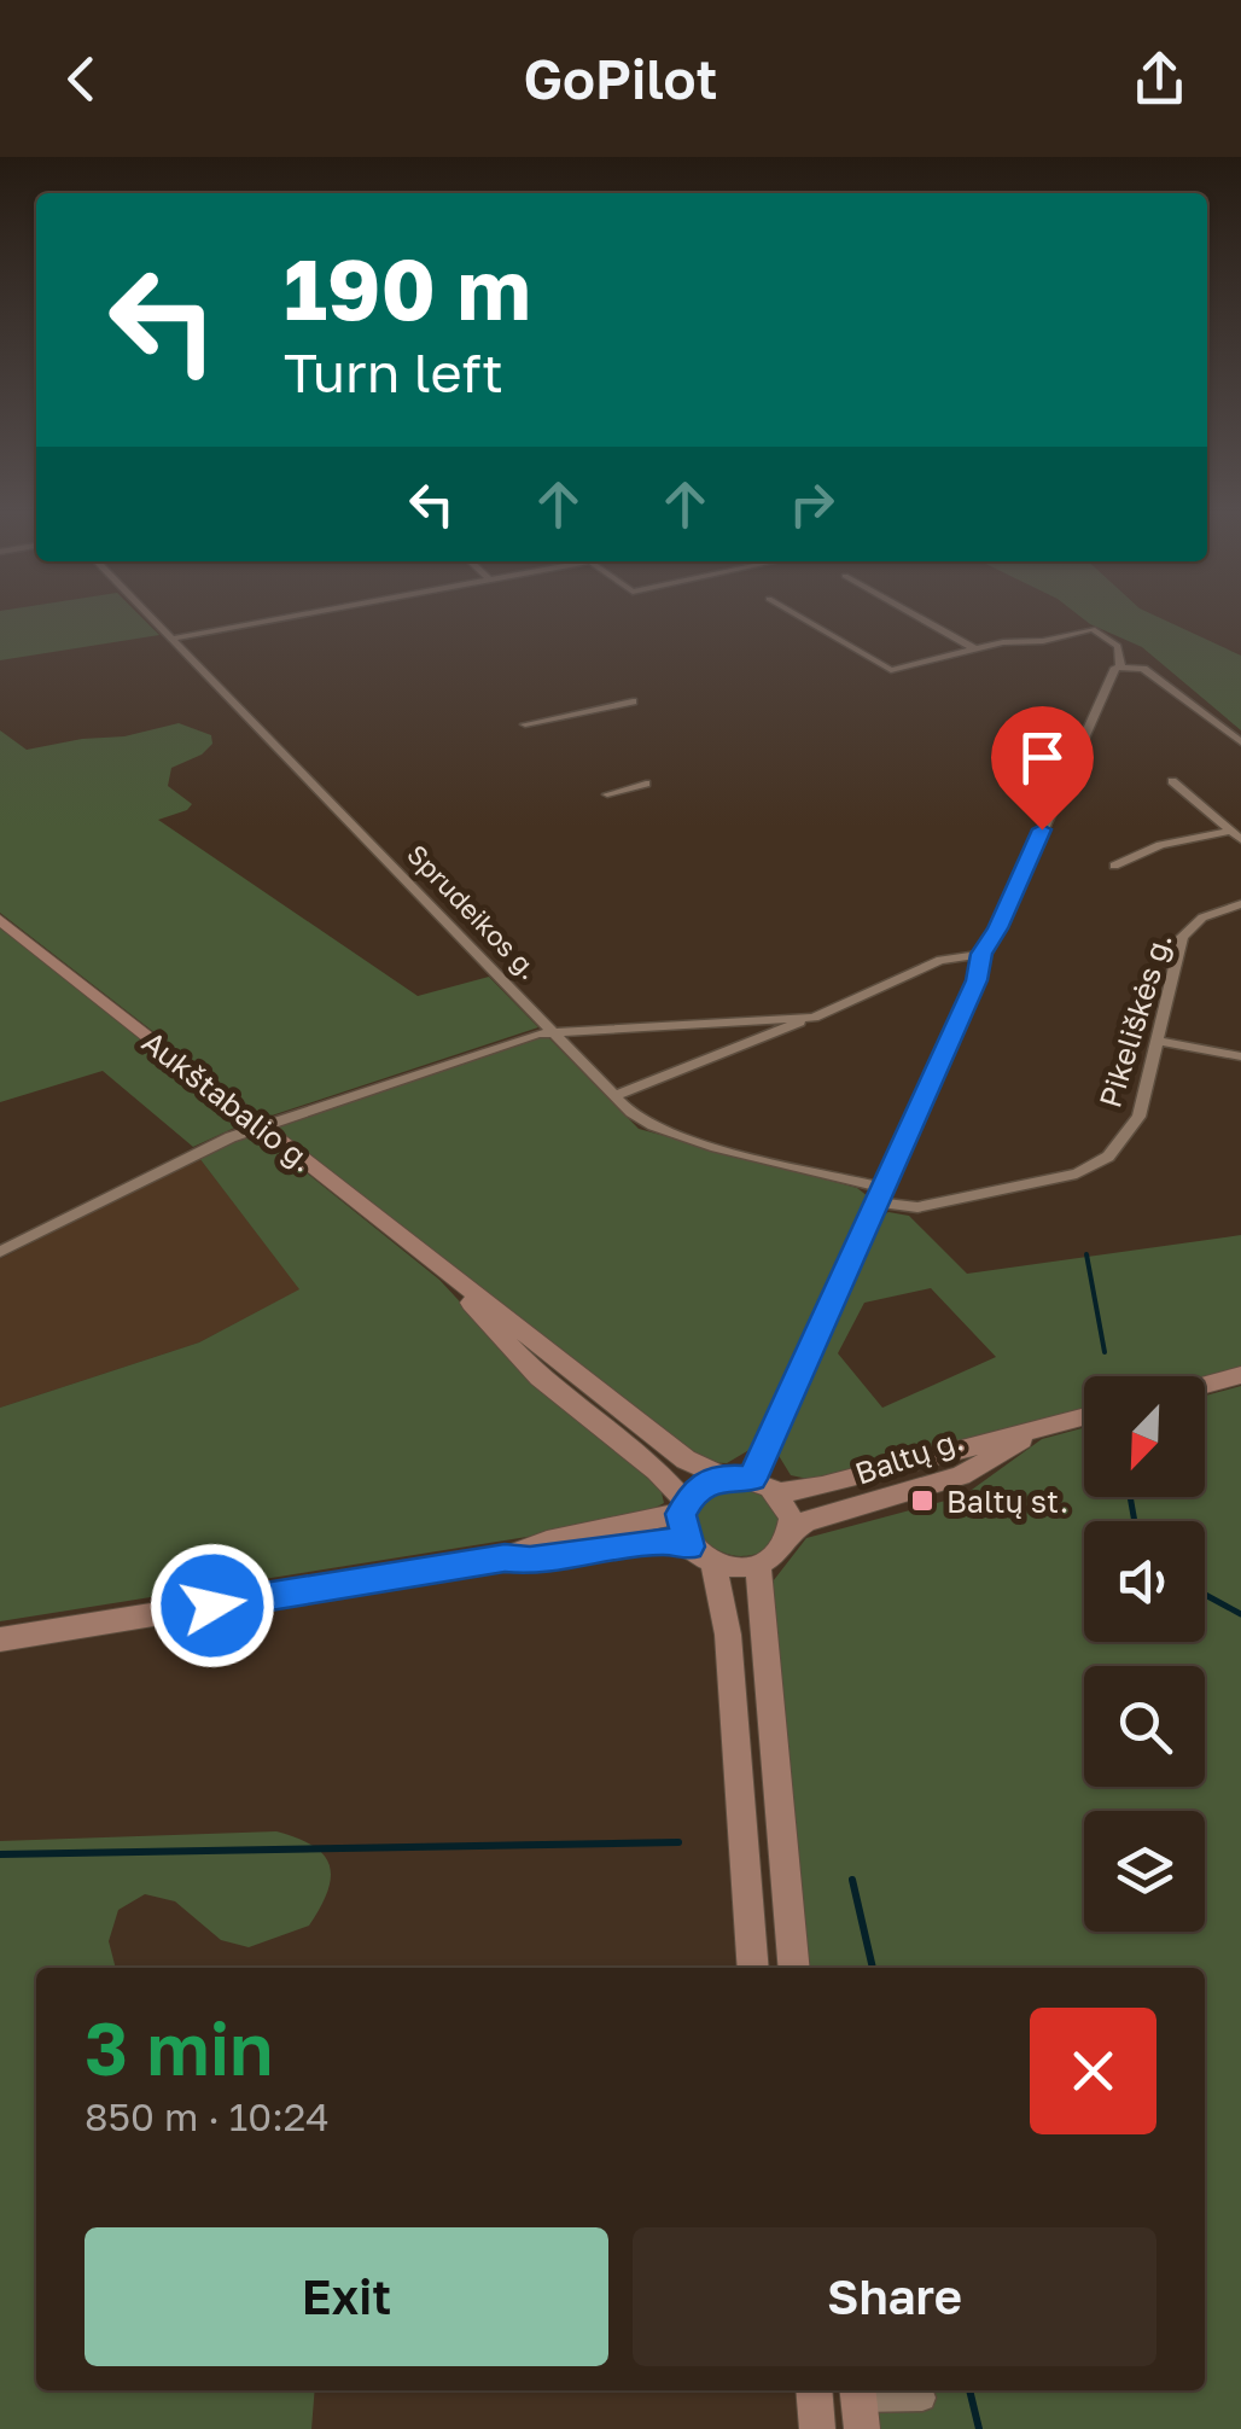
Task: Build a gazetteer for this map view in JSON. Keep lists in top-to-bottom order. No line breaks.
{"streets":{"main road":["Aukštabalio g.","Baltų g."],"street":["Sprudeikos g.","Pikeliškės g."]},"crossings":[["Sprudeikos g.","Pikeliškės g."],["Aukštabalio g.","Baltų g."]],"places":{"transit":["Baltų st."]},"north":"bottom left","page":{"header":"GoPilot","turn":["190 m","Turn left"],"heading":["3 min","850 m · 10:24"],"buttons":["Exit","Share"]}}
